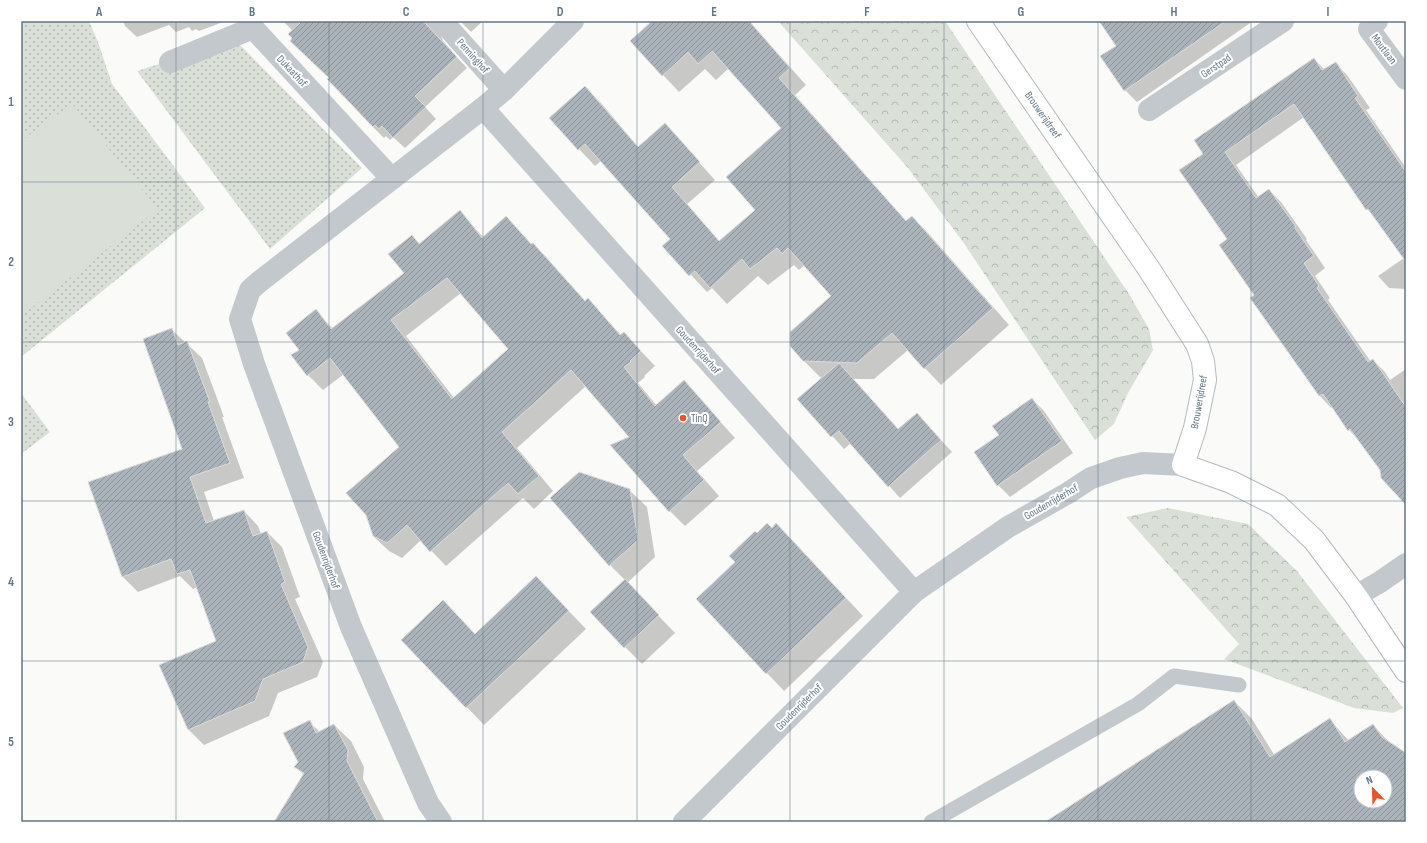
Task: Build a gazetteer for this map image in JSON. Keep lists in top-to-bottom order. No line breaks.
{"streets":{"street":["Moutlaan","Penninghof","Gerstpad","Dukaathof","Brouwerijdreef","Goudenrijderhof"]},"crossings":[["Dukaathof","Goudenrijderhof"],["Brouwerijdreef","Goudenrijderhof"]],"places":["TinQ"],"north":"top left","grid":{"columns":["A","B","C","D","E","F","G","H","I"],"rows":["1","2","3","4","5"]}}
